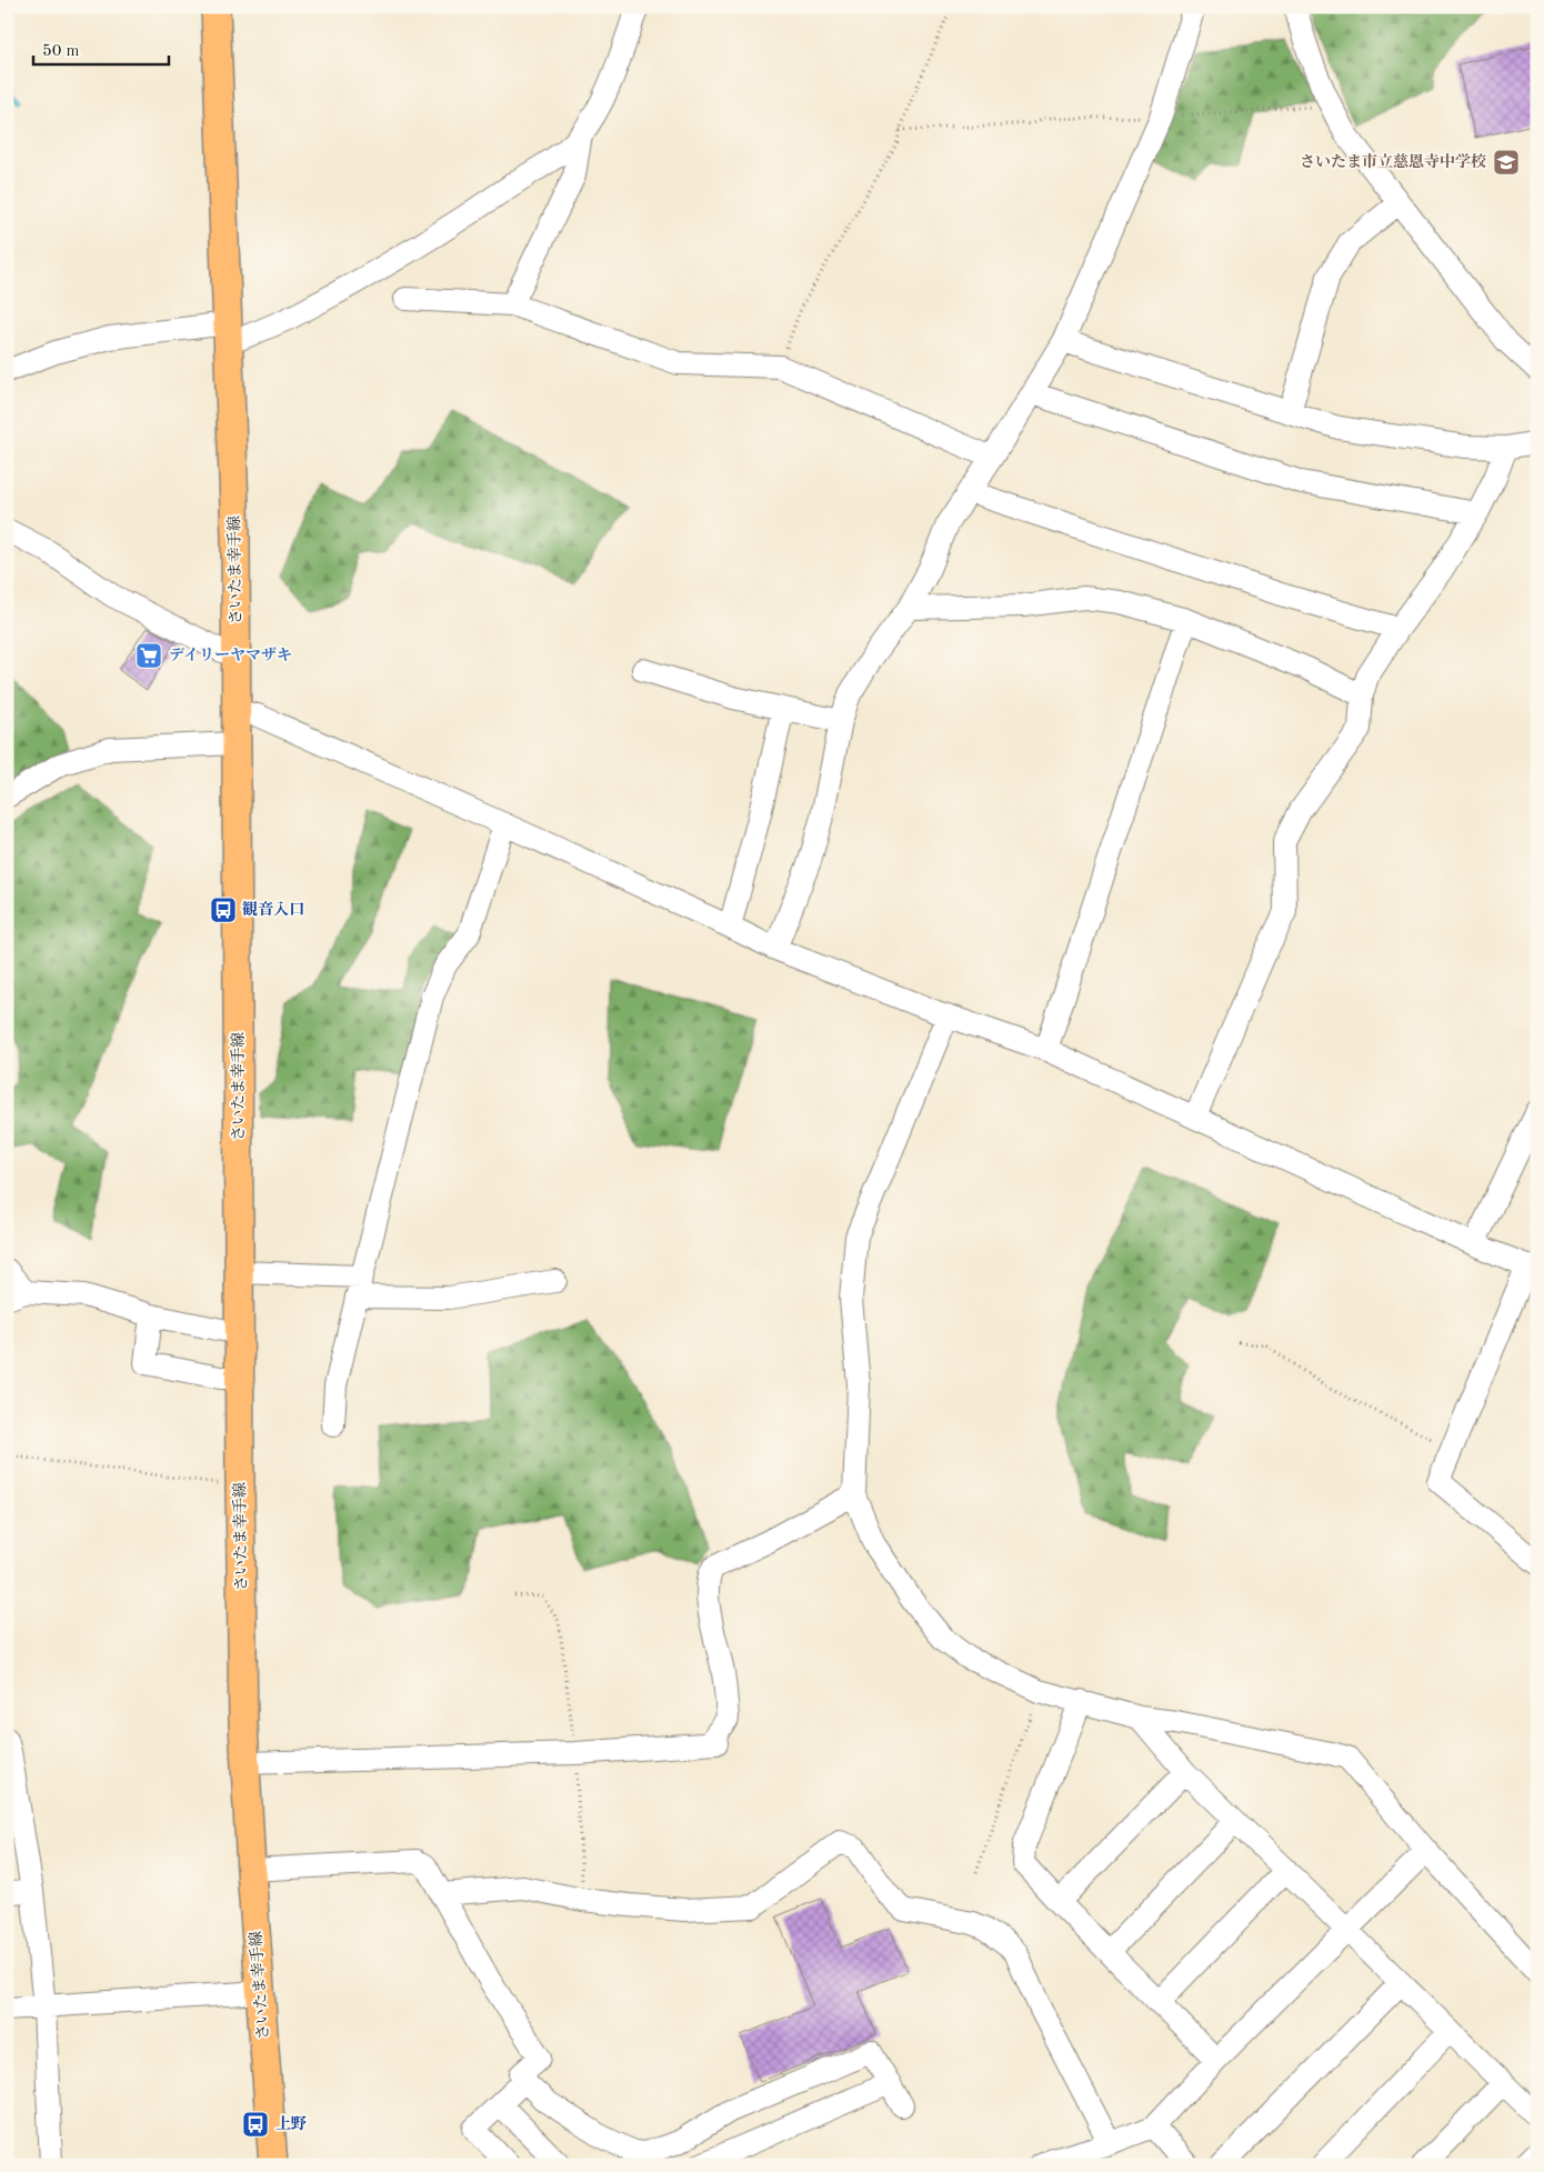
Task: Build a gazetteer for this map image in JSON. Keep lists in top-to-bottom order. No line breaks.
{"streets":{"main road":["さいたま幸手線"]},"places":{"school or university":["さいたま市立慈恩寺中学校"],"supermarket":["デイリーヤマザキ"],"bus stop":["観音入口","上野"]},"scale_bar":"50 m"}
